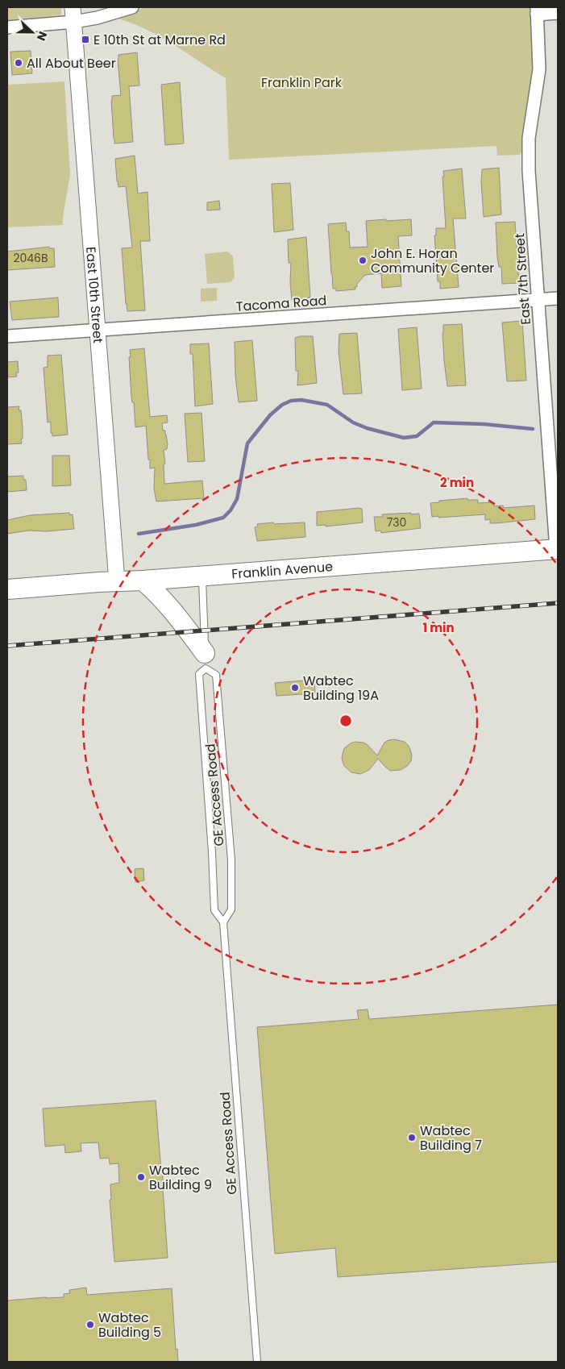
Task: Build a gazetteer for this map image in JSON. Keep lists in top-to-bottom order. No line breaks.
{"streets":{"main road":["Franklin Avenue"],"street":["East 7th Street","East 10th Street","Tacoma Road"],"lane":["GE Access Road"]},"crossings":[["East 7th Street","Tacoma Road"],["East 7th Street","Franklin Avenue"],["East 10th Street","Tacoma Road"],["East 10th Street","Franklin Avenue"],["Franklin Avenue","GE Access Road"]],"parks":["Franklin Park"],"places":{"transit":["E 10th St at Marne Rd"],"other":["All About Beer","John E. Horan Community Center","Wabtec Building 19A","Wabtec Building 7","Wabtec Building 9","Wabtec Building 5"]},"house_numbers":["2046B","730"],"north":"right","rings":["2 min","1 min"]}
